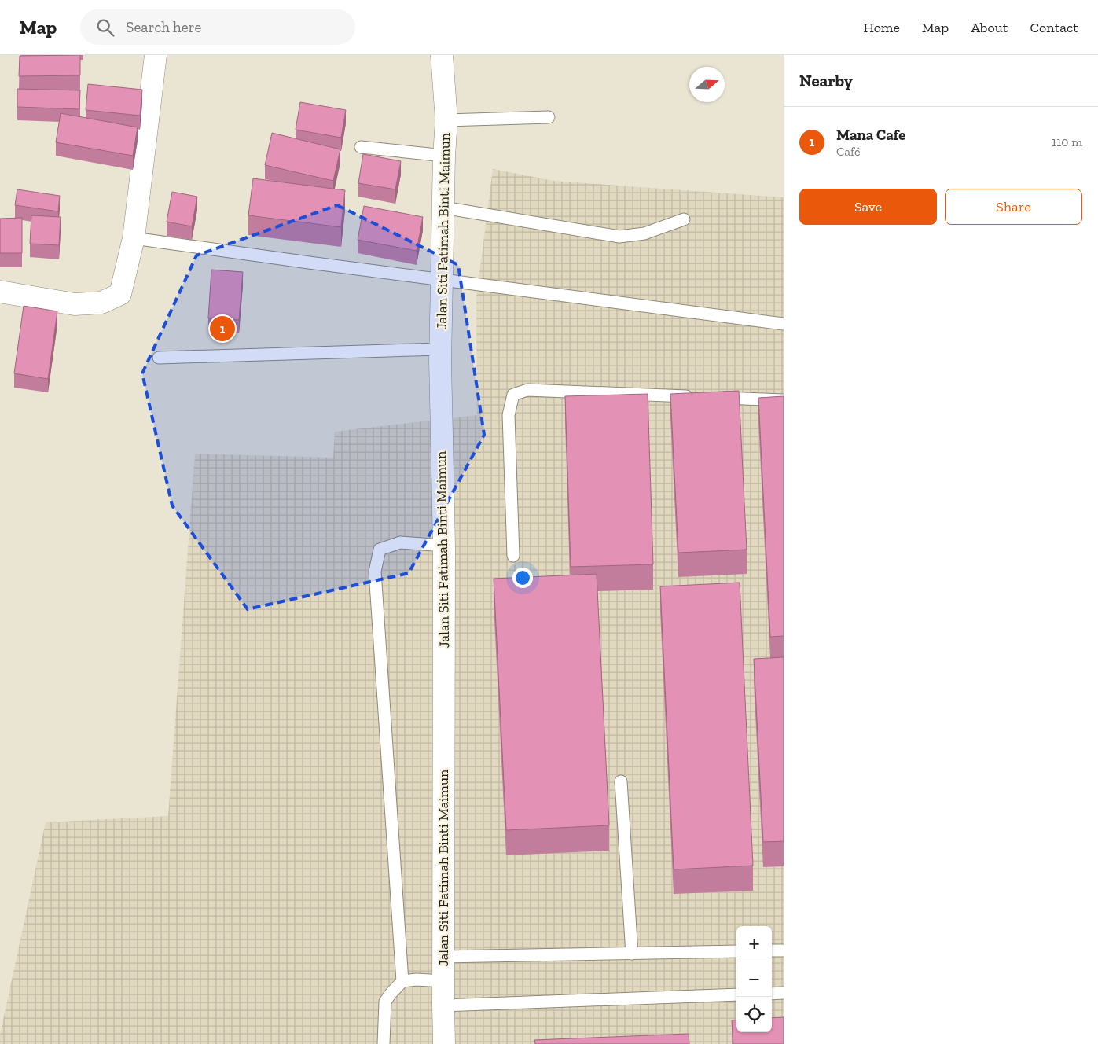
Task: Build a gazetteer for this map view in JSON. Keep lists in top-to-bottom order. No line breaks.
{"streets":{"street":["Jalan Siti Fatimah Binti Maimun"]},"north":"right","page":{"header":"Map","search":"Search here","nav":["Home","Map","About","Contact"],"heading":"Nearby","list":[{"mark":"1","name":"Mana Cafe","note":"Café","value":"110 m"}],"buttons":["Save","Share"],"pins":"1","map_buttons":["+","−"]}}
